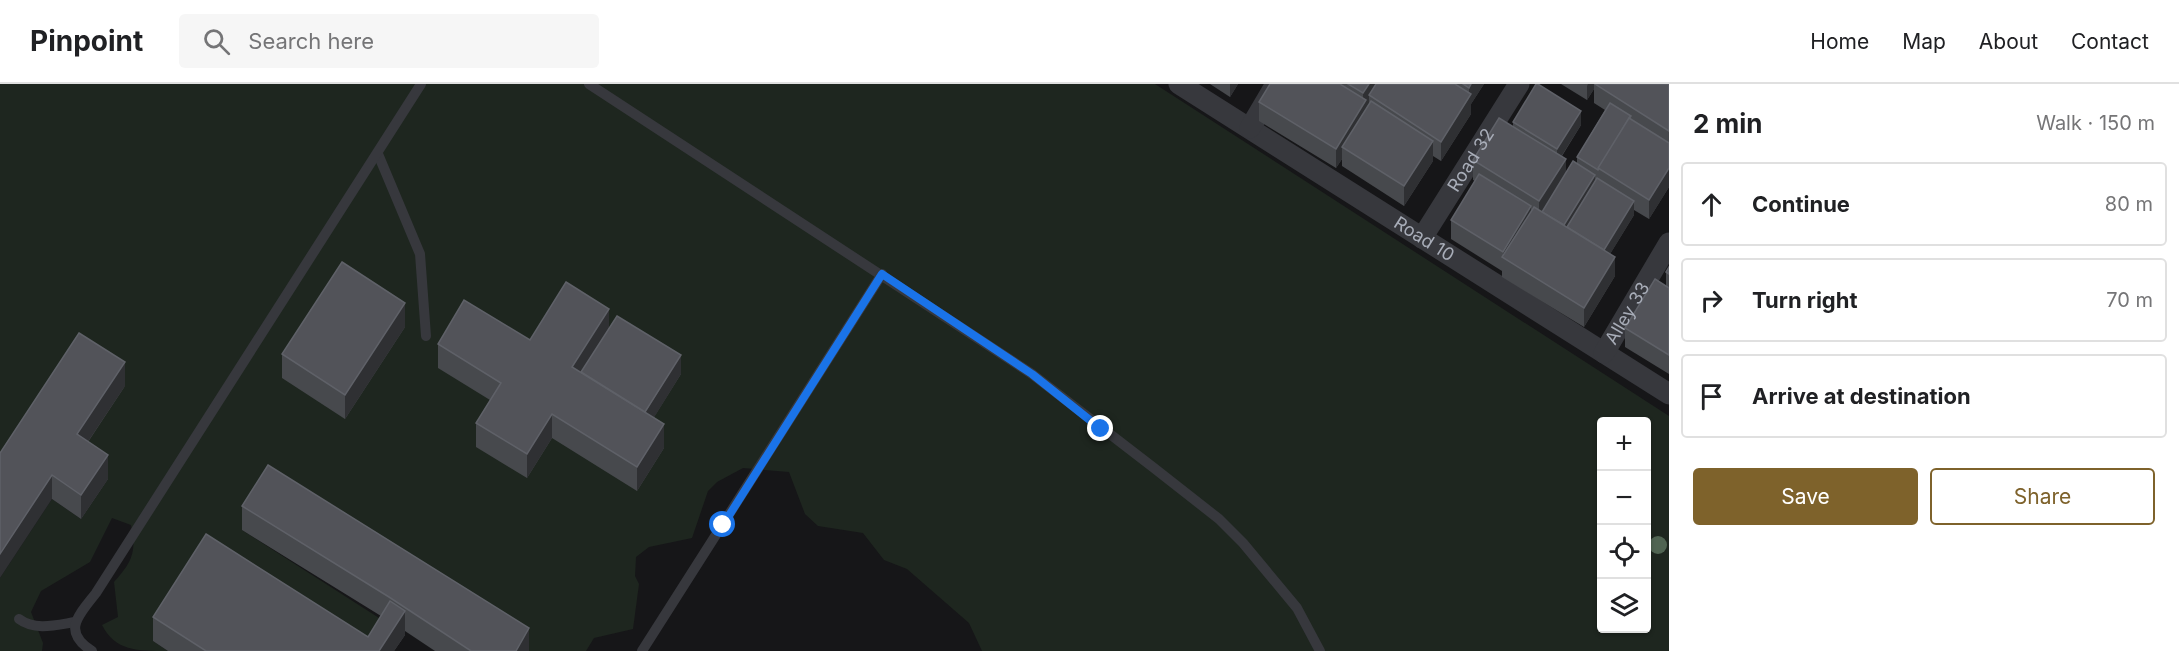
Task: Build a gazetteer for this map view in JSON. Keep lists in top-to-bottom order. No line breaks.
{"streets":{"street":["Road 32","Road 10","Alley 33"]},"crossings":[["Road 32","Road 10"],["Road 10","Alley 33"]],"page":{"header":"Pinpoint","search":"Search here","nav":["Home","Map","About","Contact"],"heading":["2 min","Walk · 150 m"],"list":[["Continue","80 m"],["Turn right","70 m"],"Arrive at destination"],"map_buttons":["+","−"],"buttons":["Save","Share"]}}
